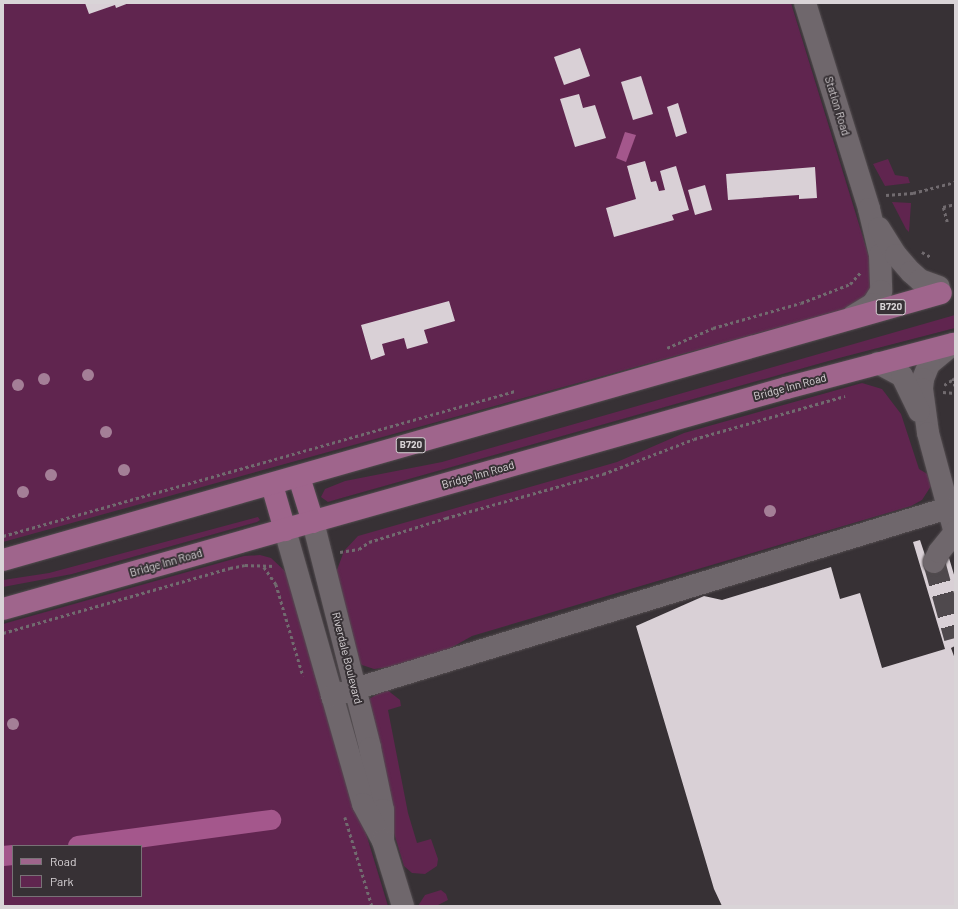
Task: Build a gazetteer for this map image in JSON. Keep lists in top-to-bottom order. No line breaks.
{"streets":{"main road":["B720","Bridge Inn Road","Riverdale Boulevard"],"street":["Station Road"]},"crossings":[["Station Road","B720"],["B720","Riverdale Boulevard"],["Bridge Inn Road","Riverdale Boulevard"]],"legend":["Road","Park"]}
